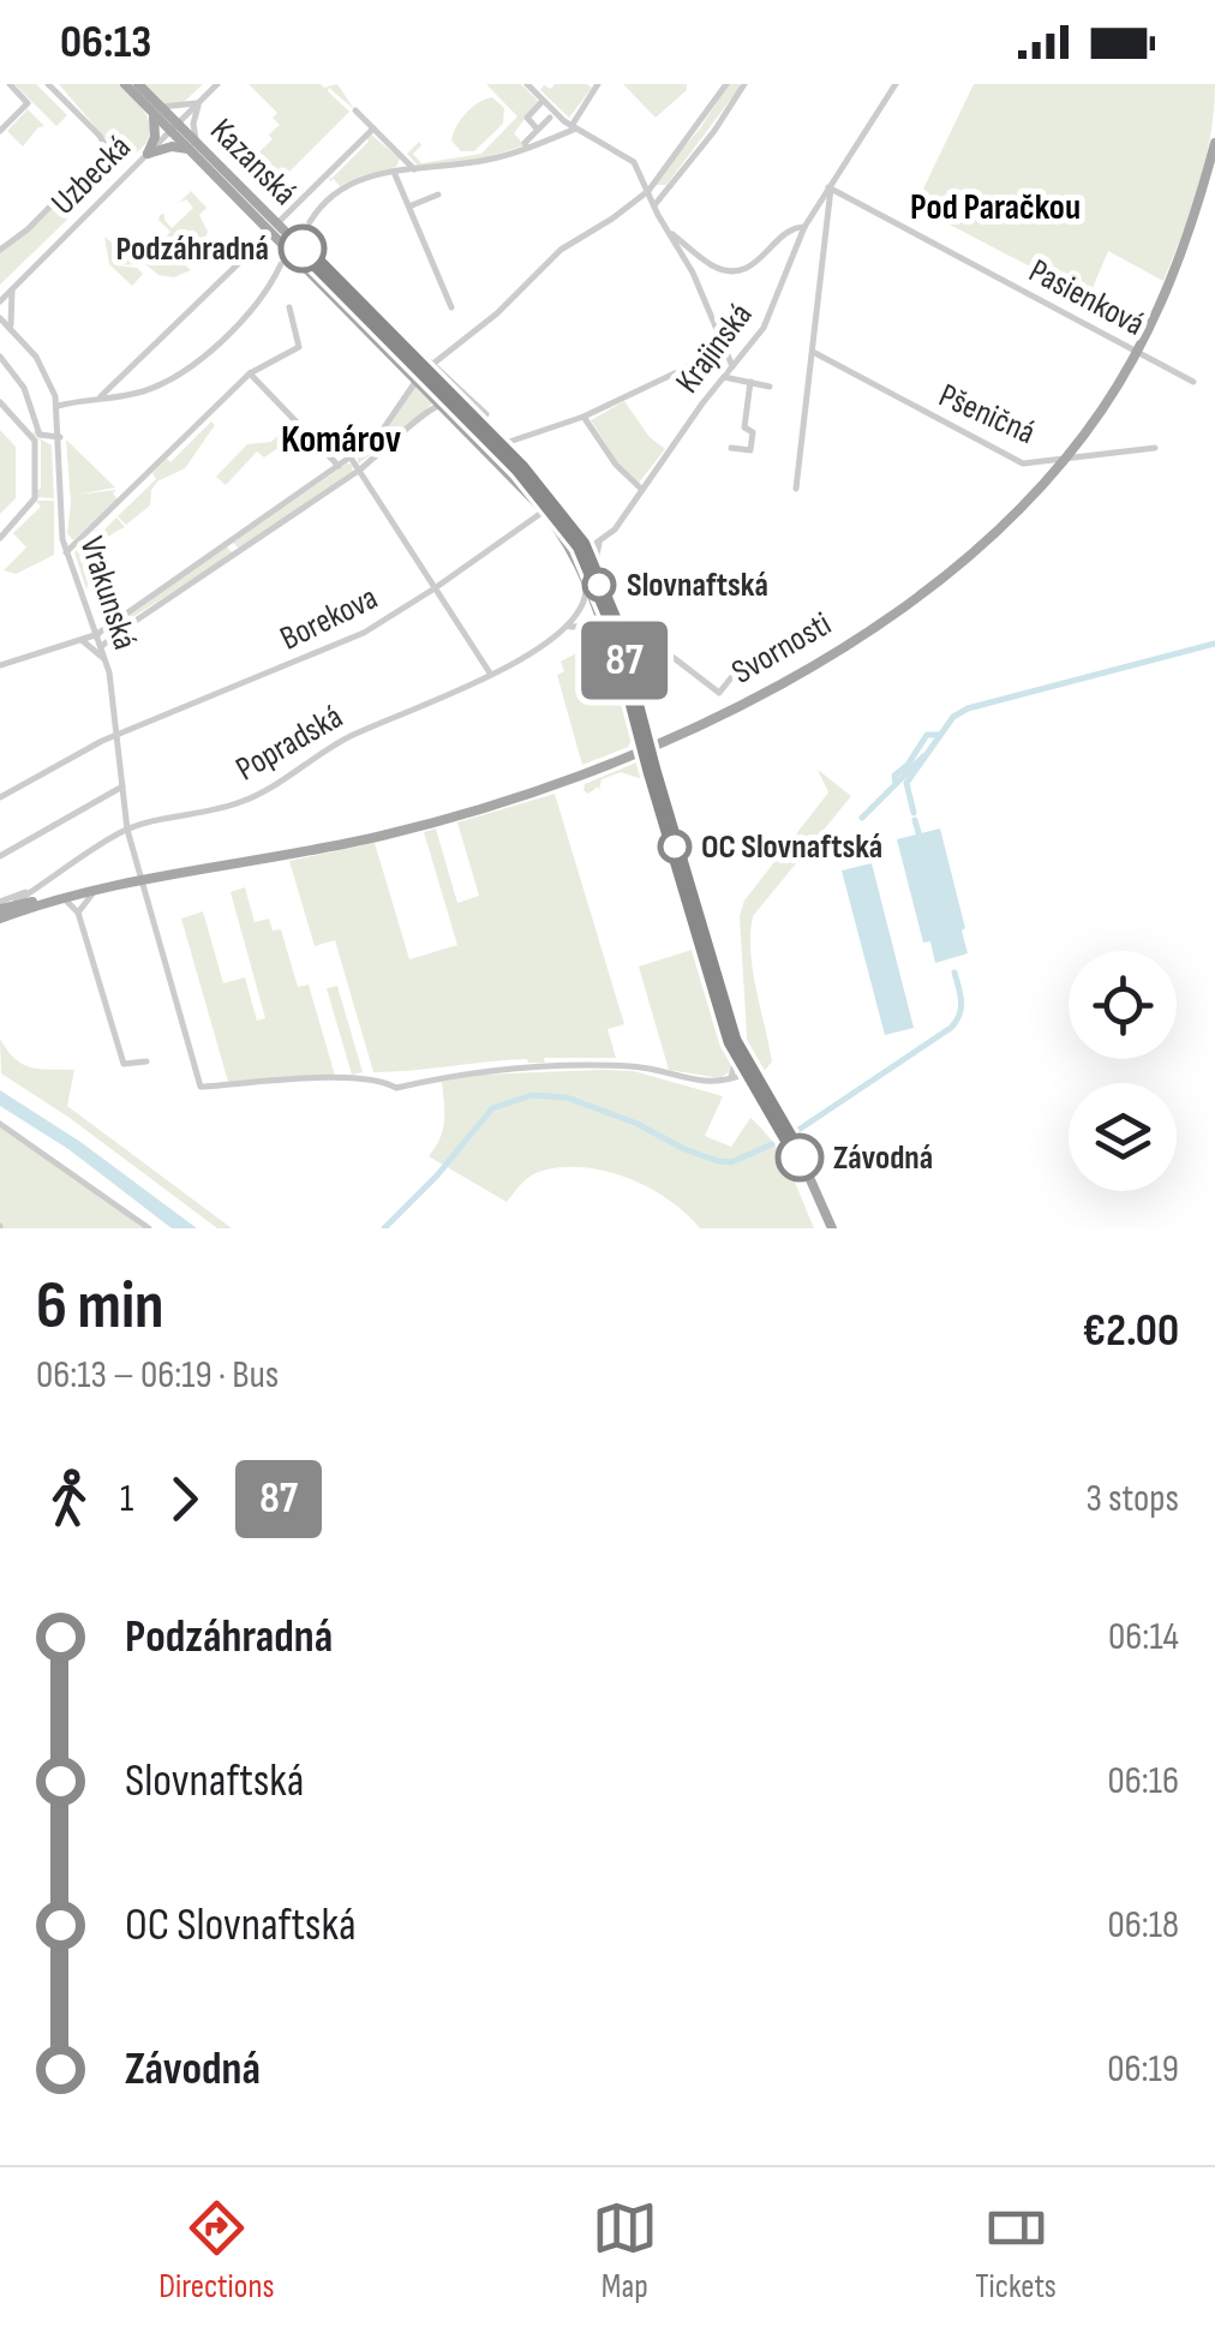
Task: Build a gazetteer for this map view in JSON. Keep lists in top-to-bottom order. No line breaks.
{"streets":{"main road":["Kazanská","Svornosti"],"street":["Uzbecká","Pasienková","Krajinská","Pšeničná","Vrakunská","Borekova","Popradská"]},"crossings":[["Kazanská","Uzbecká"],["Kazanská","Krajinská"],["Kazanská","Borekova"],["Kazanská","Svornosti"],["Kazanská","Popradská"],["Pasienková","Krajinská"],["Pasienková","Svornosti"],["Pšeničná","Svornosti"],["Vrakunská","Borekova"],["Vrakunská","Popradská"],["Svornosti","Popradská"]],"districts":["Pod Paračkou","Komárov"],"places":["Podzáhradná","Slovnaftská","OC Slovnaftská","Závodná"],"lines":["bus line 87"],"page":{"status":"06:13","on_map":"87","heading":["6 min","06:13 – 06:19 · Bus","€2.00"],"legs":["1","87","3 stops"],"list":[{"name":"Podzáhradná","value":"06:14"},{"name":"Slovnaftská","value":"06:16"},{"name":"OC Slovnaftská","value":"06:18"},{"name":"Závodná","value":"06:19"}],"tabs":["Directions","Map","Tickets"]}}
